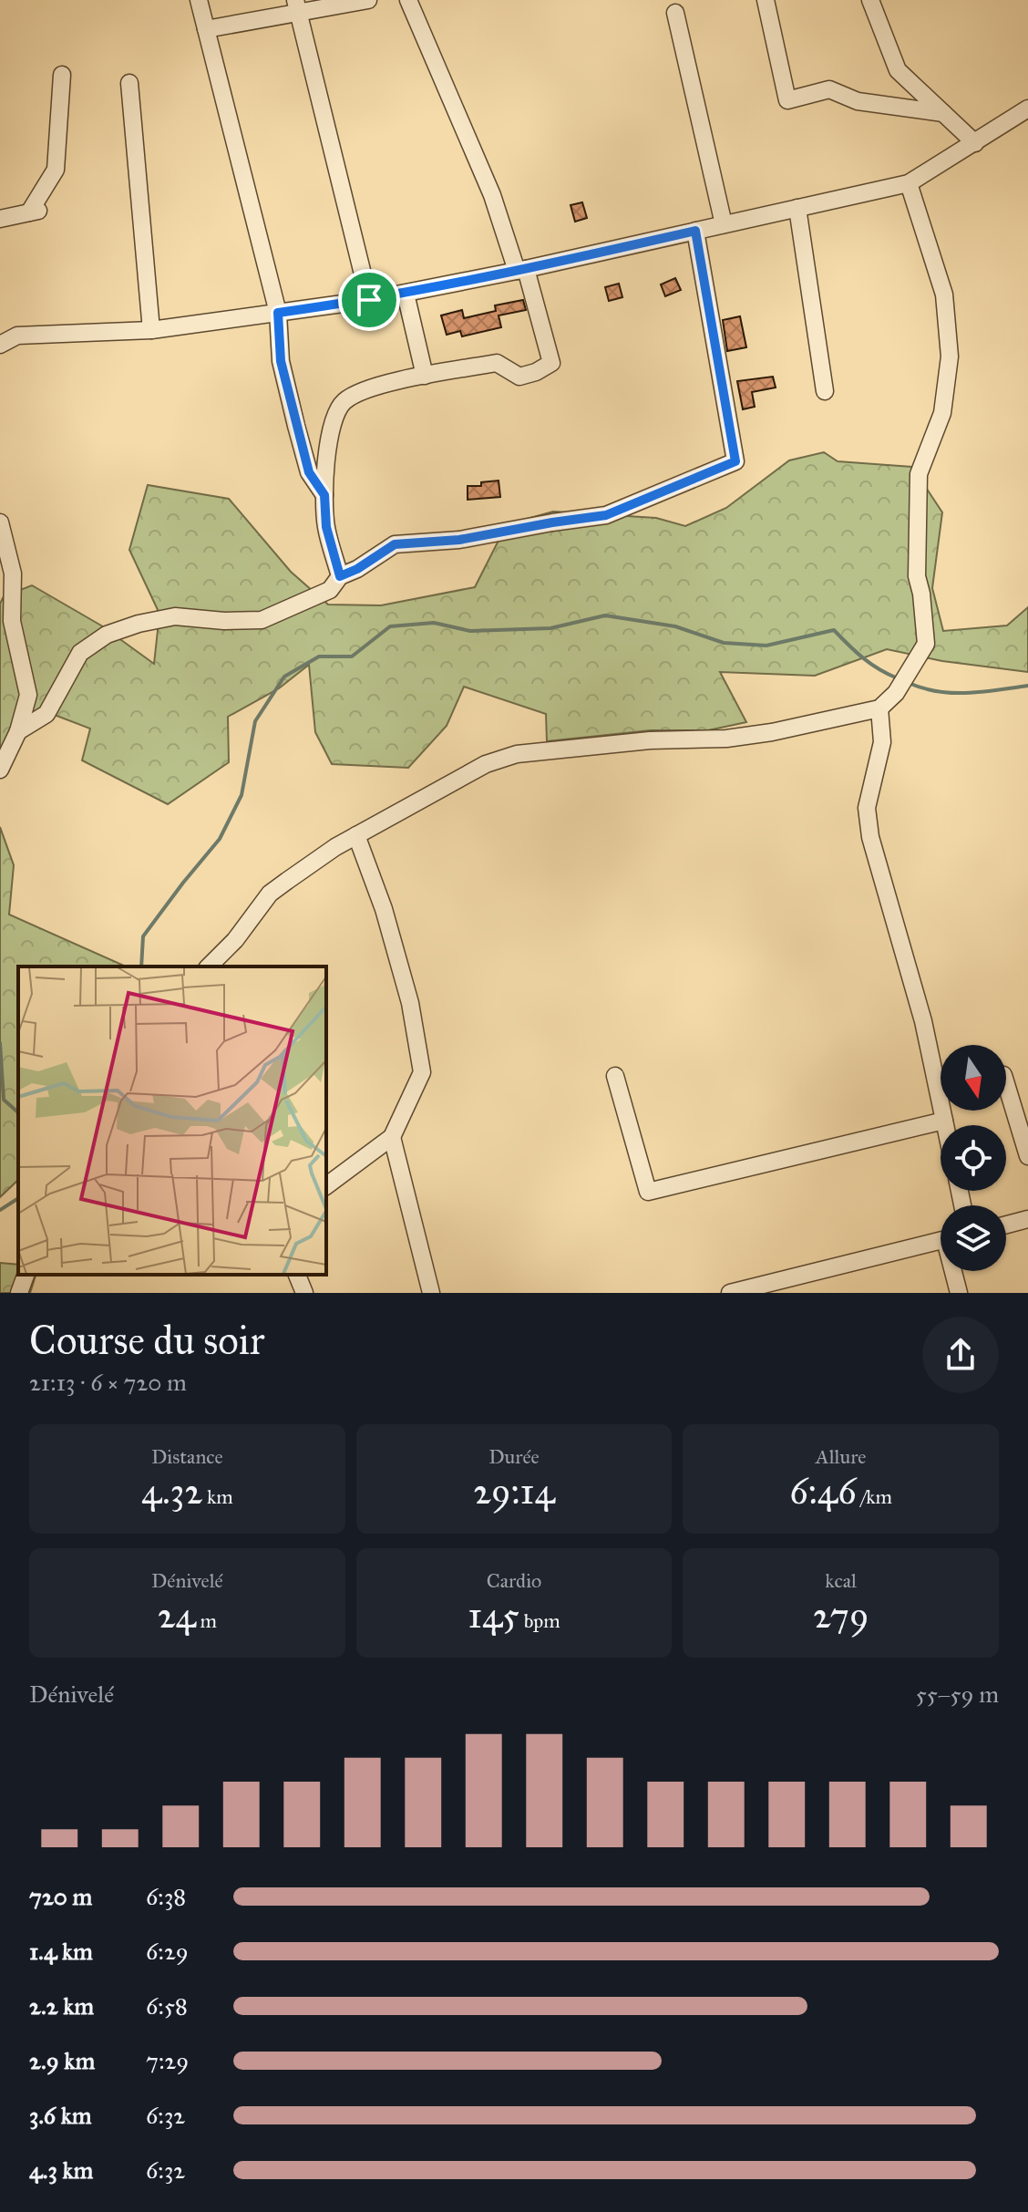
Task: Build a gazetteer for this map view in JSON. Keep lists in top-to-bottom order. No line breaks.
{"north":"bottom","page":{"heading":["Course du soir","21:13 · 6 × 720 m"],"stats":[["Distance","4.32 km"],["Durée","29:14"],["Allure","6:46 /km"],["Dénivelé","24 m"],["Cardio","145 bpm"],["kcal","279"]],"chart":["Dénivelé","55–59 m"],"list":[{"name":"720 m","note":"6:38"},{"name":"1.4 km","note":"6:29"},{"name":"2.2 km","note":"6:58"},{"name":"2.9 km","note":"7:29"},{"name":"3.6 km","note":"6:32"},{"name":"4.3 km","note":"6:32"}]}}
